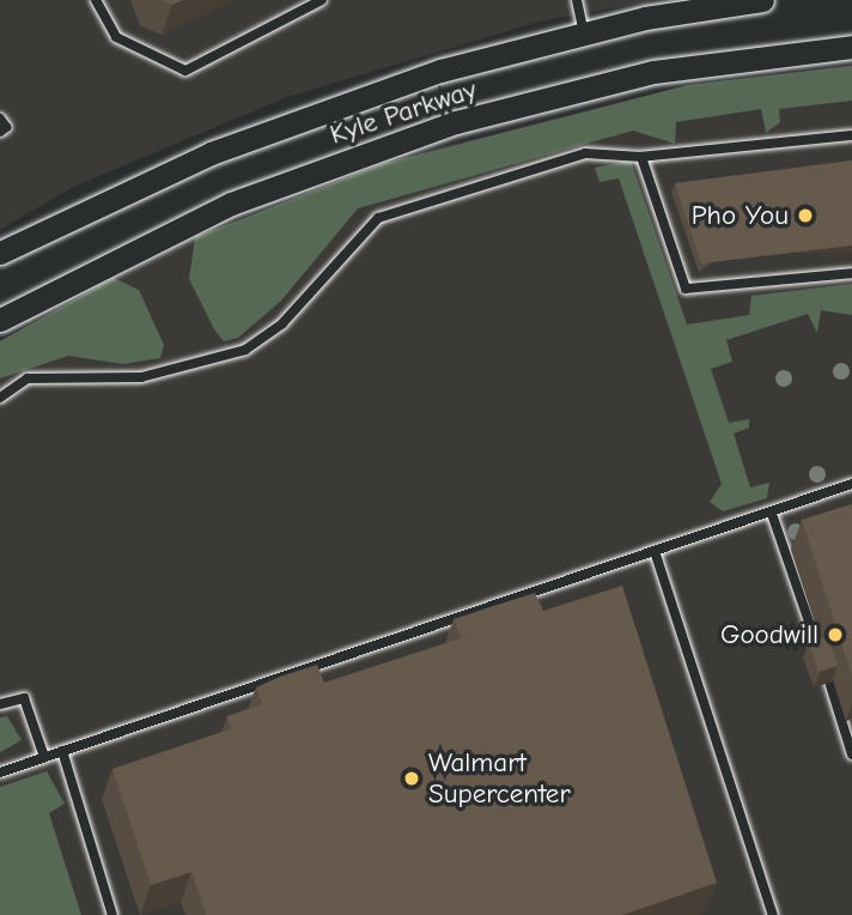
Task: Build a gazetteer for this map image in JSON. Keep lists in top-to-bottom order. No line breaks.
{"streets":{"street":["Kyle Parkway"]},"places":["Pho You","Goodwill","Walmart Supercenter"]}
